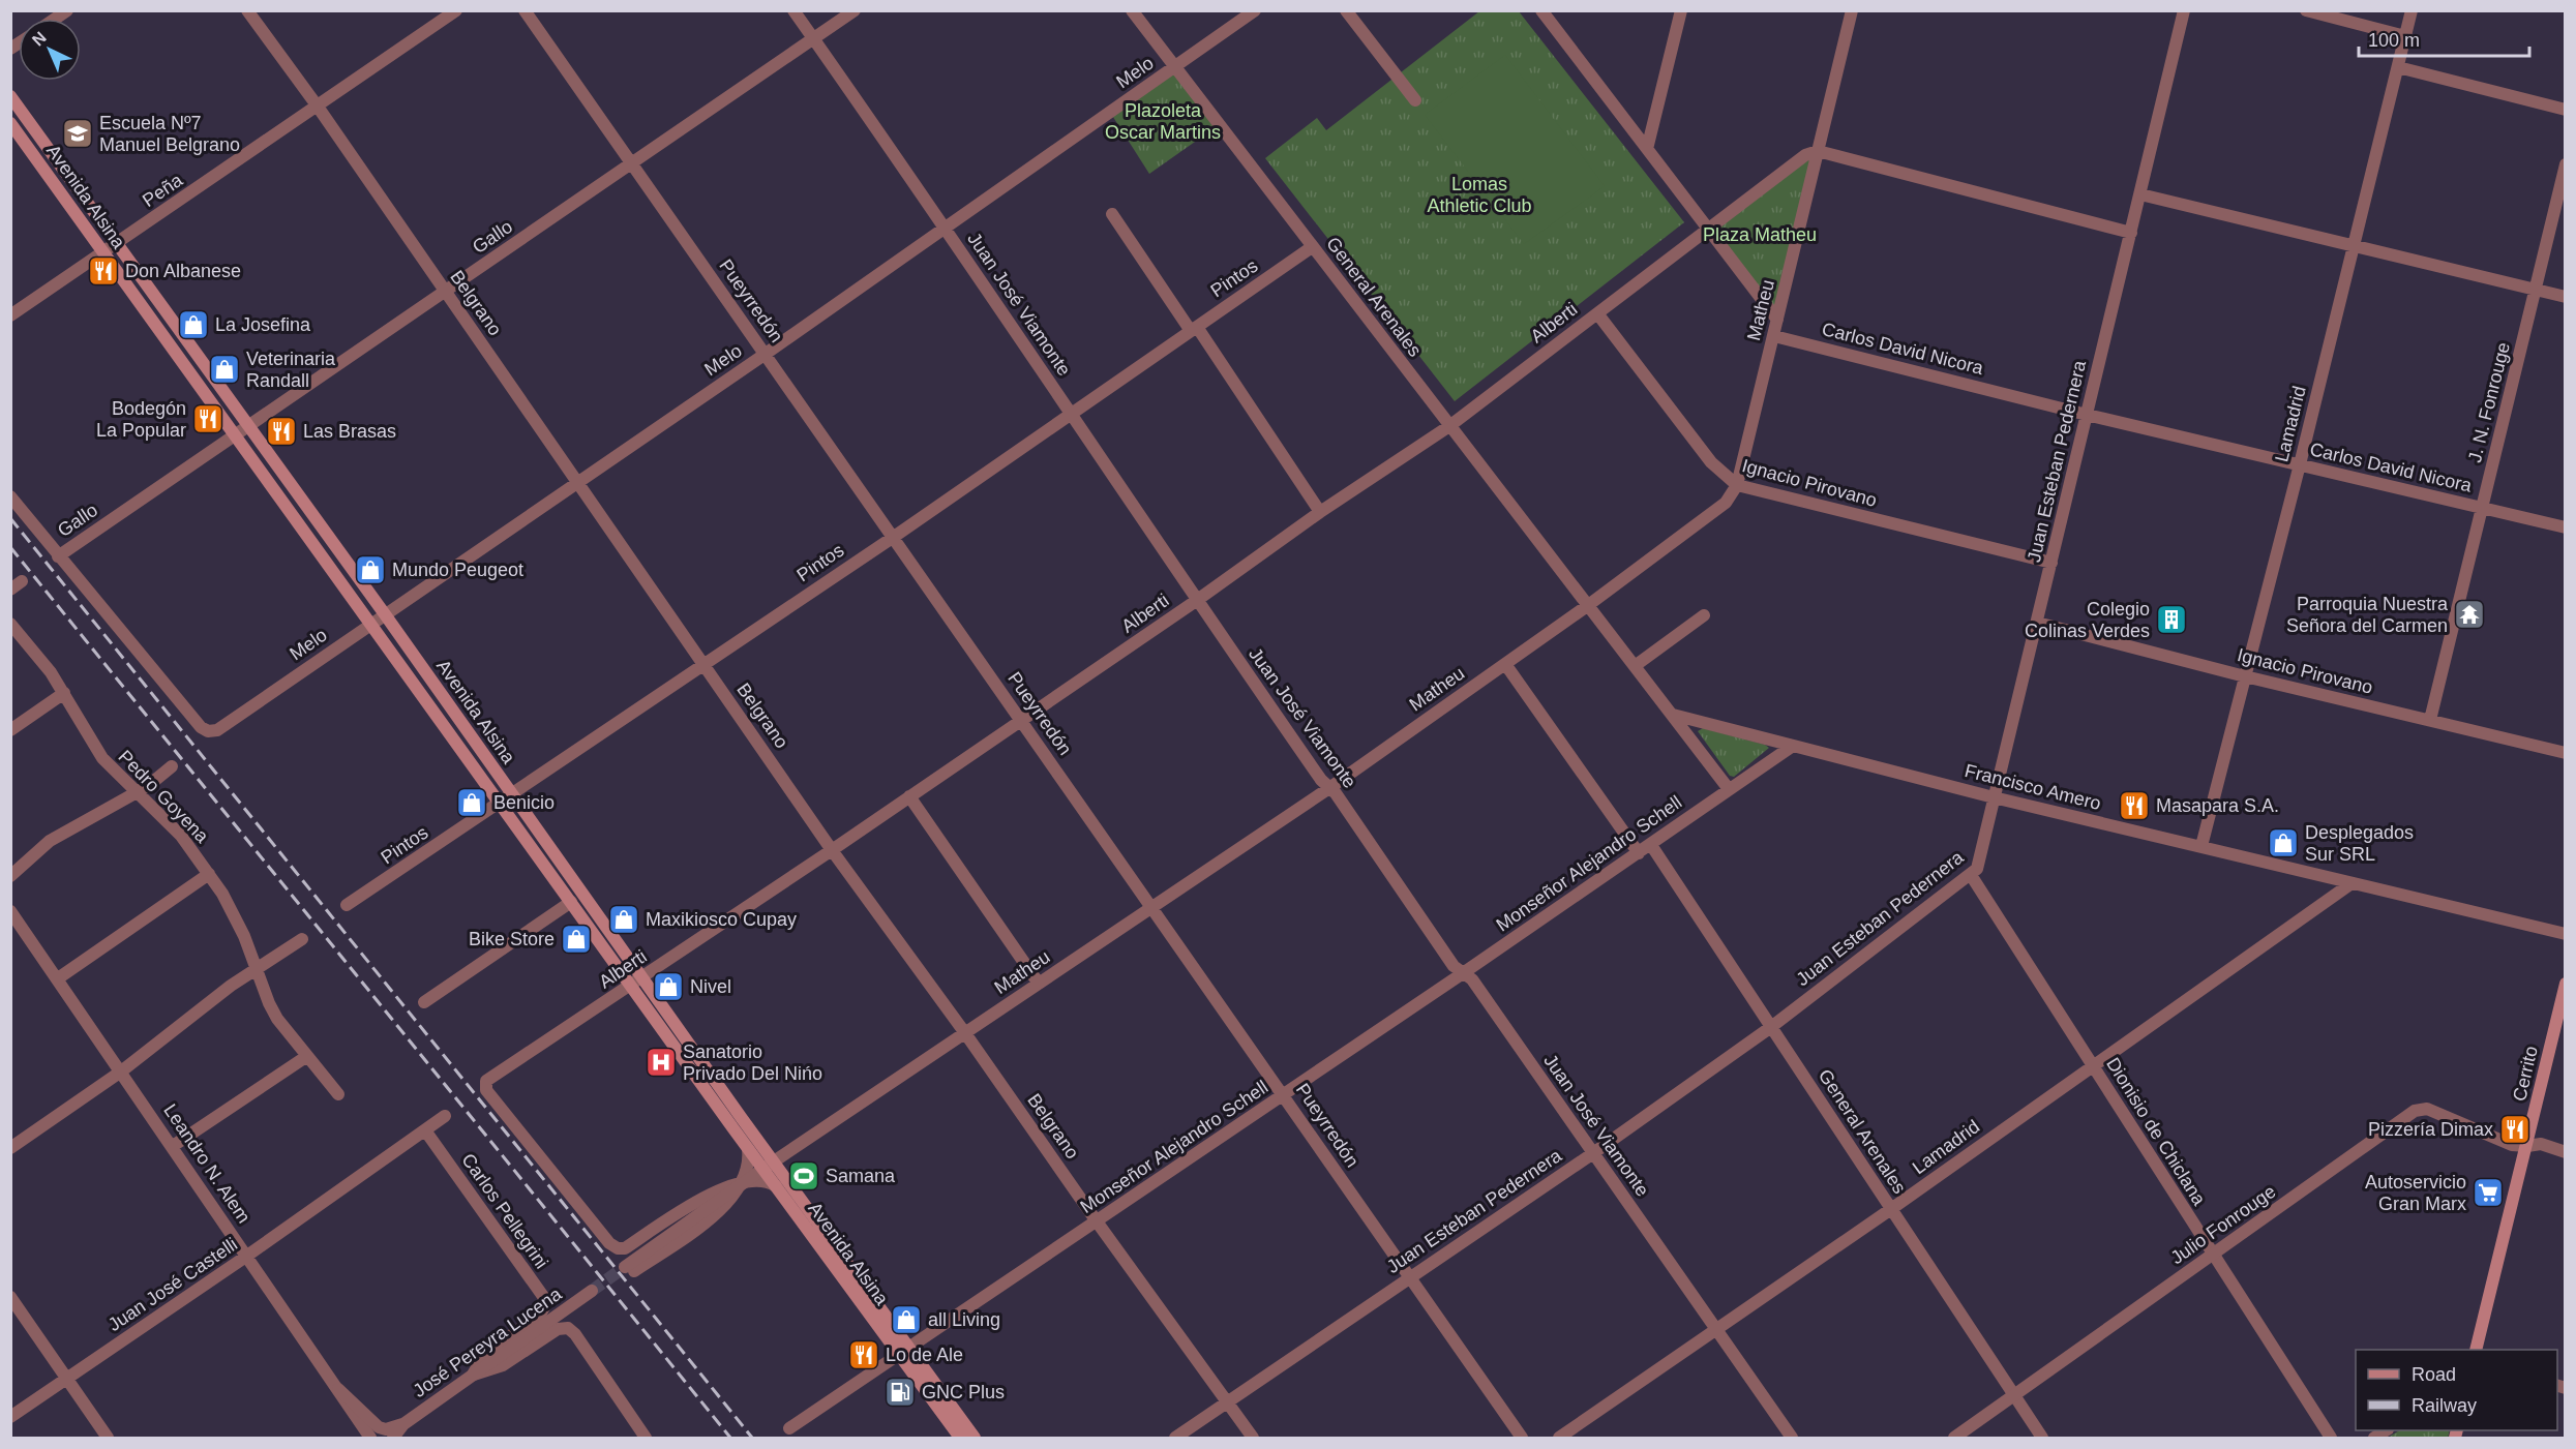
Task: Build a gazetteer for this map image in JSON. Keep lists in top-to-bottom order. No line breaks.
{"streets":{"main road":["Avenida Alsina","Cerrito"],"street":["Melo","Peña","Gallo","Pintos","General Arenales","Pueyrredón","Belgrano","Juan José Viamonte","Matheu","Alberti","Carlos David Nicora","J. N. Fonrouge","Lamadrid","Juan Esteban Pedernera","Ignacio Pirovano","Francisco Amero","Pedro Goyena","Monseñor Alejandro Schell","Dionisio de Chiclana","Leandro N. Alem","Carlos Pellegrini","Julio Fonrouge","Juan José Castelli","José Pereyra Lucena"]},"crossings":[["Melo","Avenida Alsina"],["Melo","Gallo"],["Melo","General Arenales"],["Melo","Pueyrredón"],["Melo","Belgrano"],["Melo","Juan José Viamonte"],["Peña","Avenida Alsina"],["Peña","Belgrano"],["Avenida Alsina","Gallo"],["Avenida Alsina","Pintos"],["Avenida Alsina","Matheu"],["Avenida Alsina","Alberti"],["Avenida Alsina","Monseñor Alejandro Schell"],["Gallo","Pueyrredón"],["Gallo","Belgrano"],["Gallo","Juan José Viamonte"],["Pintos","General Arenales"],["Pintos","Pueyrredón"],["Pintos","Belgrano"],["Pintos","Juan José Viamonte"],["General Arenales","Matheu"],["General Arenales","Alberti"],["General Arenales","Lamadrid"],["General Arenales","Juan Esteban Pedernera"],["General Arenales","Monseñor Alejandro Schell"],["General Arenales","Julio Fonrouge"],["Pueyrredón","Matheu"],["Pueyrredón","Alberti"],["Pueyrredón","Juan Esteban Pedernera"],["Pueyrredón","Monseñor Alejandro Schell"],["Belgrano","Matheu"],["Belgrano","Alberti"],["Belgrano","Juan Esteban Pedernera"],["Belgrano","Monseñor Alejandro Schell"],["Juan José Viamonte","Matheu"],["Juan José Viamonte","Alberti"],["Juan José Viamonte","Lamadrid"],["Juan José Viamonte","Juan Esteban Pedernera"],["Juan José Viamonte","Monseñor Alejandro Schell"],["Matheu","Alberti"],["Matheu","Carlos David Nicora"],["Matheu","Ignacio Pirovano"],["Alberti","Ignacio Pirovano"],["Carlos David Nicora","J. N. Fonrouge"],["Carlos David Nicora","Lamadrid"],["Carlos David Nicora","Juan Esteban Pedernera"],["J. N. Fonrouge","Ignacio Pirovano"],["Lamadrid","Ignacio Pirovano"],["Lamadrid","Francisco Amero"],["Lamadrid","Dionisio de Chiclana"],["Juan Esteban Pedernera","Ignacio Pirovano"],["Juan Esteban Pedernera","Francisco Amero"],["Juan Esteban Pedernera","Dionisio de Chiclana"],["Francisco Amero","Monseñor Alejandro Schell"],["Cerrito","Julio Fonrouge"],["Dionisio de Chiclana","Julio Fonrouge"],["Leandro N. Alem","Juan José Castelli"],["Carlos Pellegrini","Juan José Castelli"],["Carlos Pellegrini","José Pereyra Lucena"]],"parks":["Plazoleta Oscar Martins","Lomas Athletic Club","Plaza Matheu"],"places":{"school or university":["Escuela Nº7 Manuel Belgrano"],"restaurant":["Don Albanese","Bodegón La Popular","Las Brasas","Masapara S.A.","Pizzería Dimax","Lo de Ale"],"shop":["La Josefina","Veterinaria Randall","Mundo Peugeot","Benicio","Desplegados Sur SRL","Maxikiosco Cupay","Bike Store","Nivel","all Living"],"temple":["Parroquia Nuestra Señora del Carmen"],"building":["Colegio Colinas Verdes"],"hospital":["Sanatorio Privado Del Nińo"],"sports":["Samana"],"supermarket":["Autoservicio Gran Marx"],"fuel station":["GNC Plus"]},"legend":["Road","Railway"],"scale_bar":"100 m","north":"top left"}
